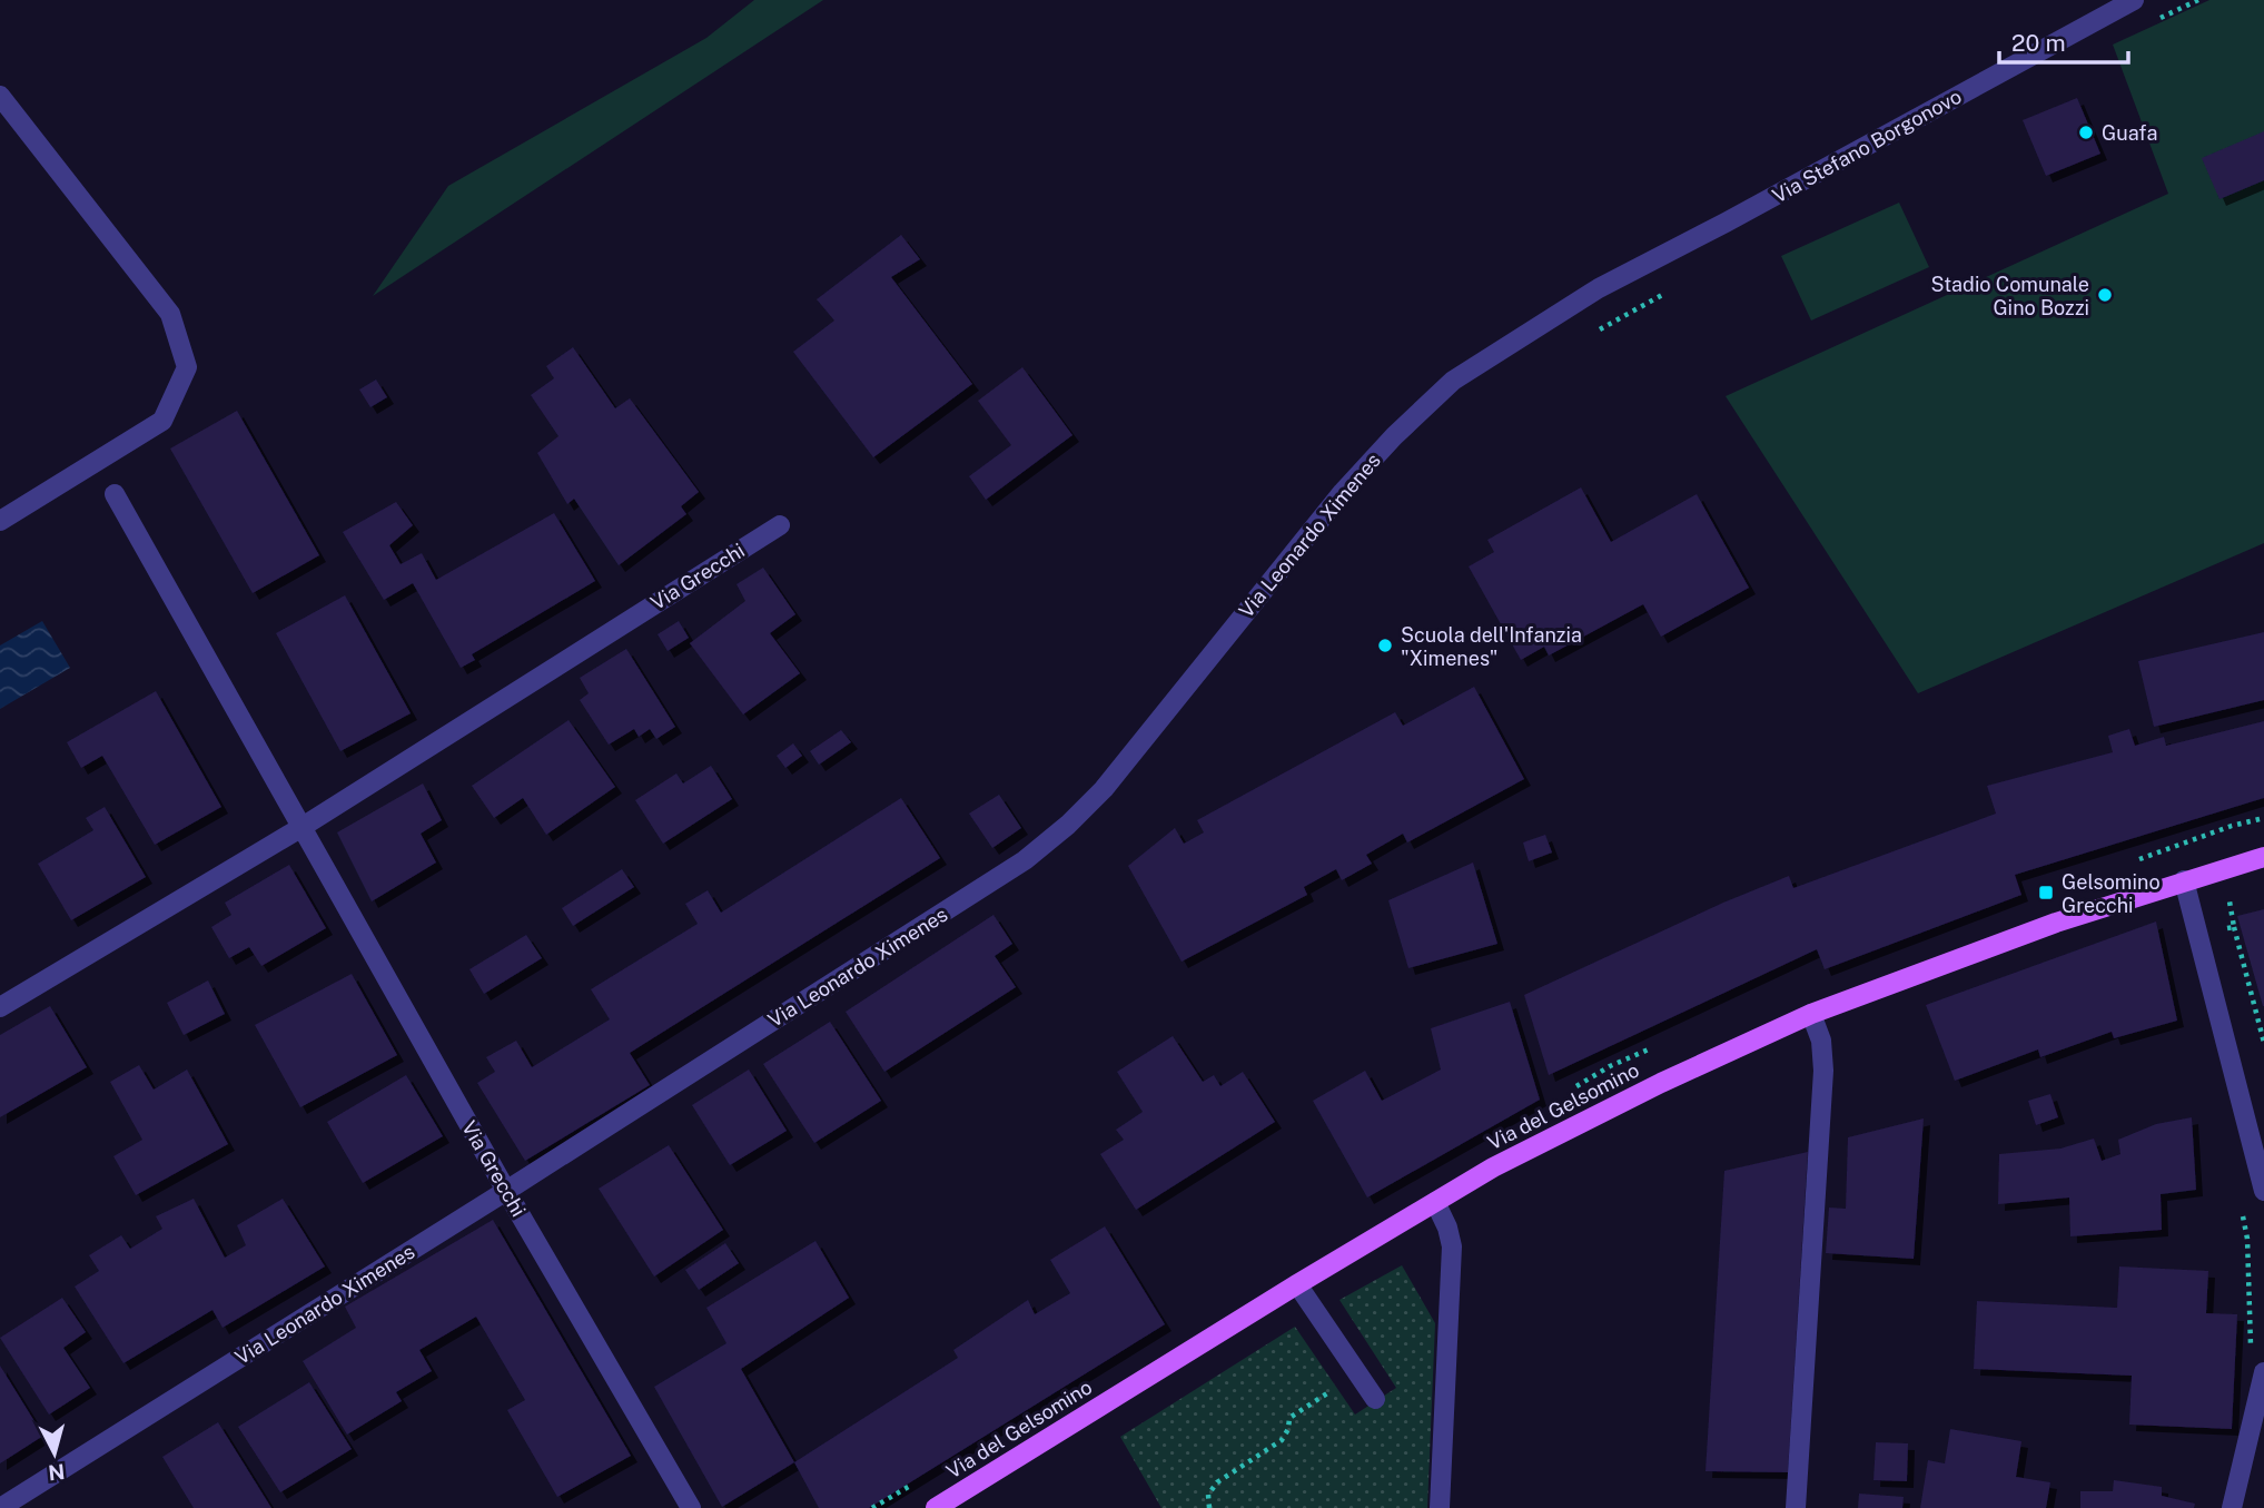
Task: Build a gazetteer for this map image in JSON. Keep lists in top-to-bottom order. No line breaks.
{"streets":{"main road":["Via del Gelsomino"],"street":["Via Stefano Borgonovo","Via Leonardo Ximenes","Via Grecchi"]},"crossings":[["Via Stefano Borgonovo","Via Leonardo Ximenes"],["Via Leonardo Ximenes","Via Grecchi"]],"places":{"other":["Guafa","Stadio Comunale Gino Bozzi","Scuola dell'Infanzia \"Ximenes\""],"transit":["Gelsomino Grecchi"]},"scale_bar":"20 m","north":"bottom"}
